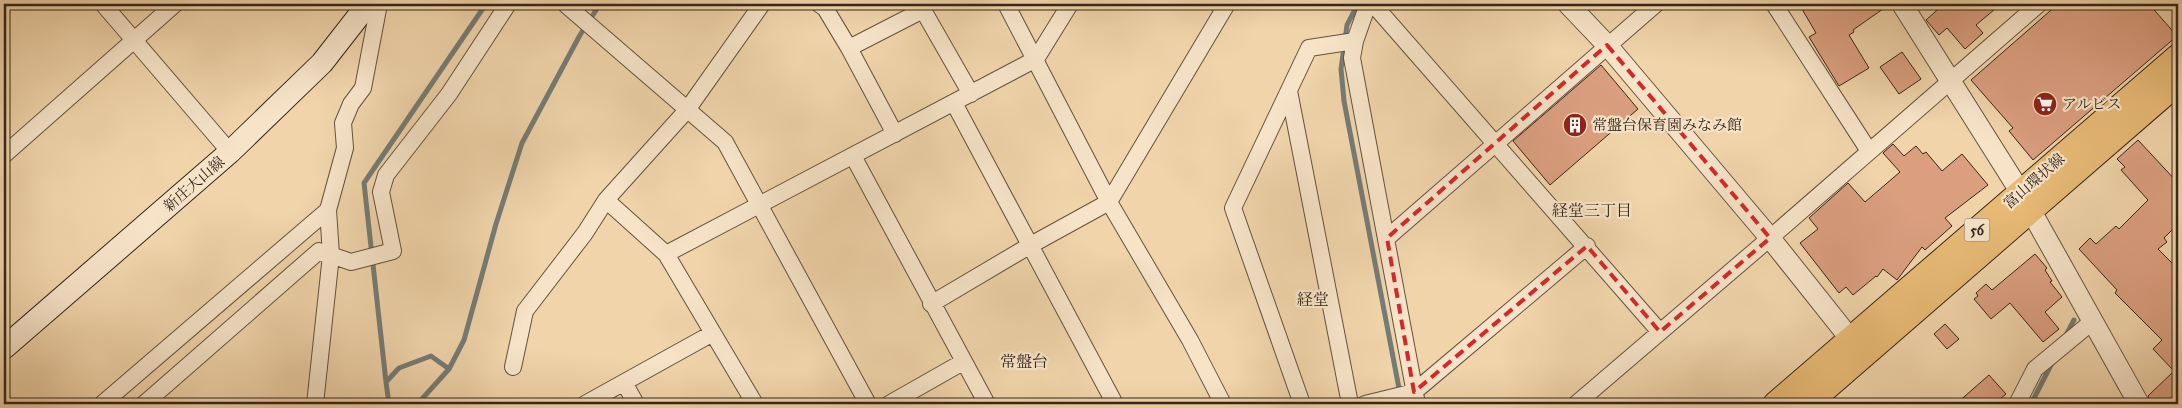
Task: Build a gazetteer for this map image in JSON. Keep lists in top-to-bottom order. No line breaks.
{"streets":{"main road":["富山環状線","新庄大山線","56"]},"districts":["経堂三丁目","経堂","常盤台"],"places":{"supermarket":["アルビス"],"building":["常盤台保育園みなみ館"]}}
